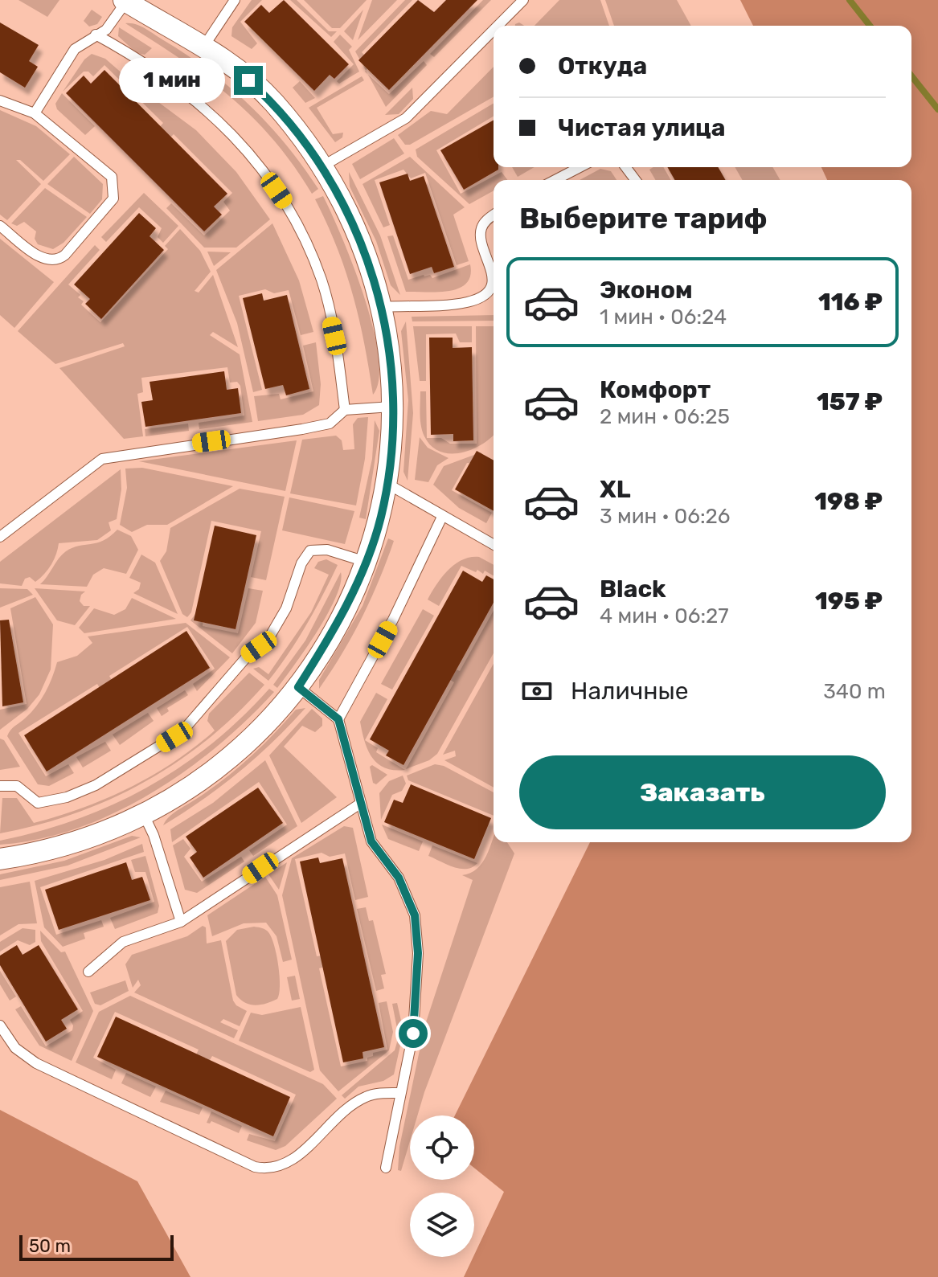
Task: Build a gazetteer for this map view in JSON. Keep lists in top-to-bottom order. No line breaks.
{"scale_bar":"50 m","page":{"banner":["Откуда","Чистая улица"],"bubble":"1 мин","heading":"Выберите тариф","list":[{"name":"Эконом","note":"1 мин · 06:24","value":"116 ₽"},{"name":"Комфорт","note":"2 мин · 06:25","value":"157 ₽"},{"name":"XL","note":"3 мин · 06:26","value":"198 ₽"},{"name":"Black","note":"4 мин · 06:27","value":"195 ₽"}],"pay":["Наличные","340 m"],"buttons":"Заказать","scale":"50 m"}}
